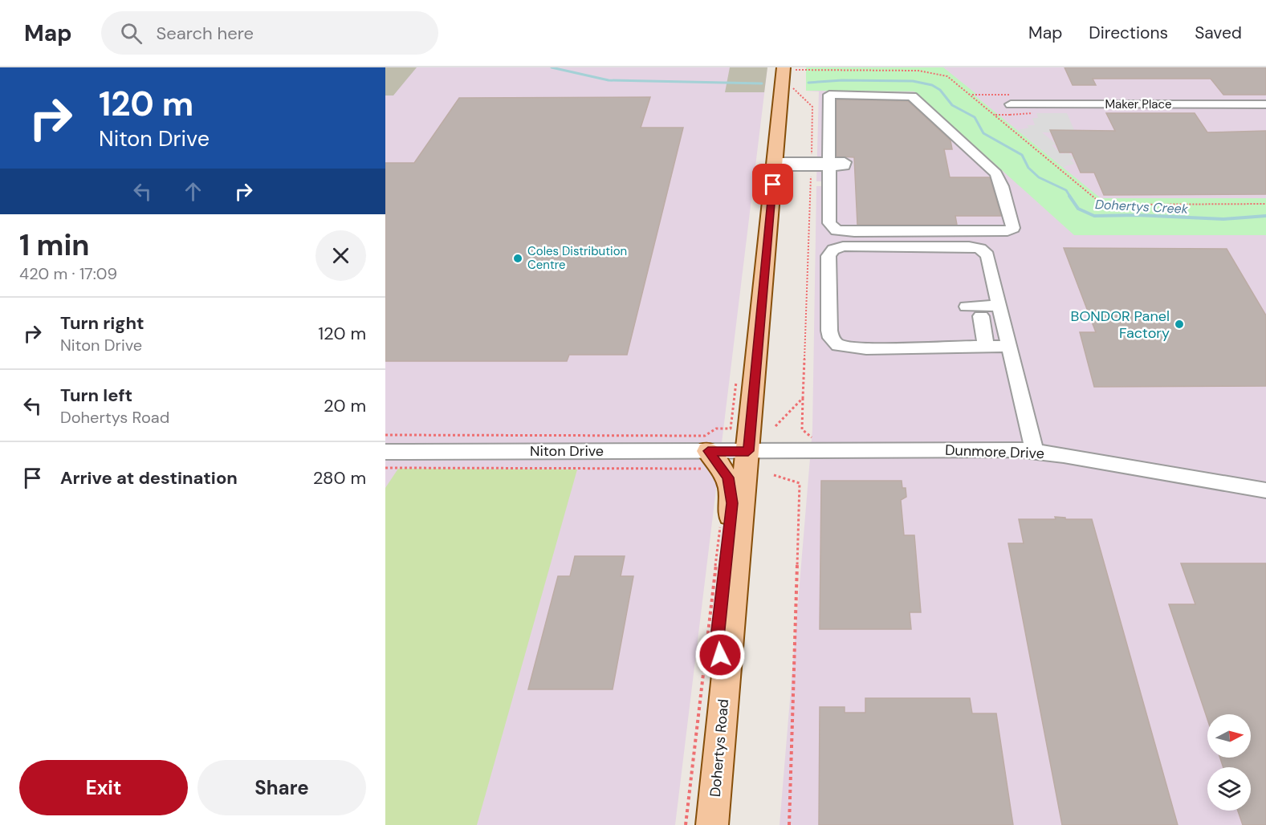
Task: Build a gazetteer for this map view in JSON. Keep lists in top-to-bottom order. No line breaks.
{"streets":{"main road":["Dohertys Road"],"street":["Maker Place","Niton Drive","Dunmore Drive"]},"crossings":[["Niton Drive","Dunmore Drive"],["Niton Drive","Dohertys Road"],["Dunmore Drive","Dohertys Road"]],"water":["Dohertys Creek"],"places":["Coles Distribution Centre","BONDOR Panel Factory"],"north":"right","page":{"header":"Map","search":"Search here","nav":["Map","Directions","Saved"],"turn":["120 m","Niton Drive"],"heading":["1 min","420 m · 17:09"],"list":[{"name":"Turn right","note":"Niton Drive","value":"120 m"},{"name":"Turn left","note":"Dohertys Road","value":"20 m"},{"name":"Arrive at destination","value":"280 m"}],"buttons":["Exit","Share"]}}
